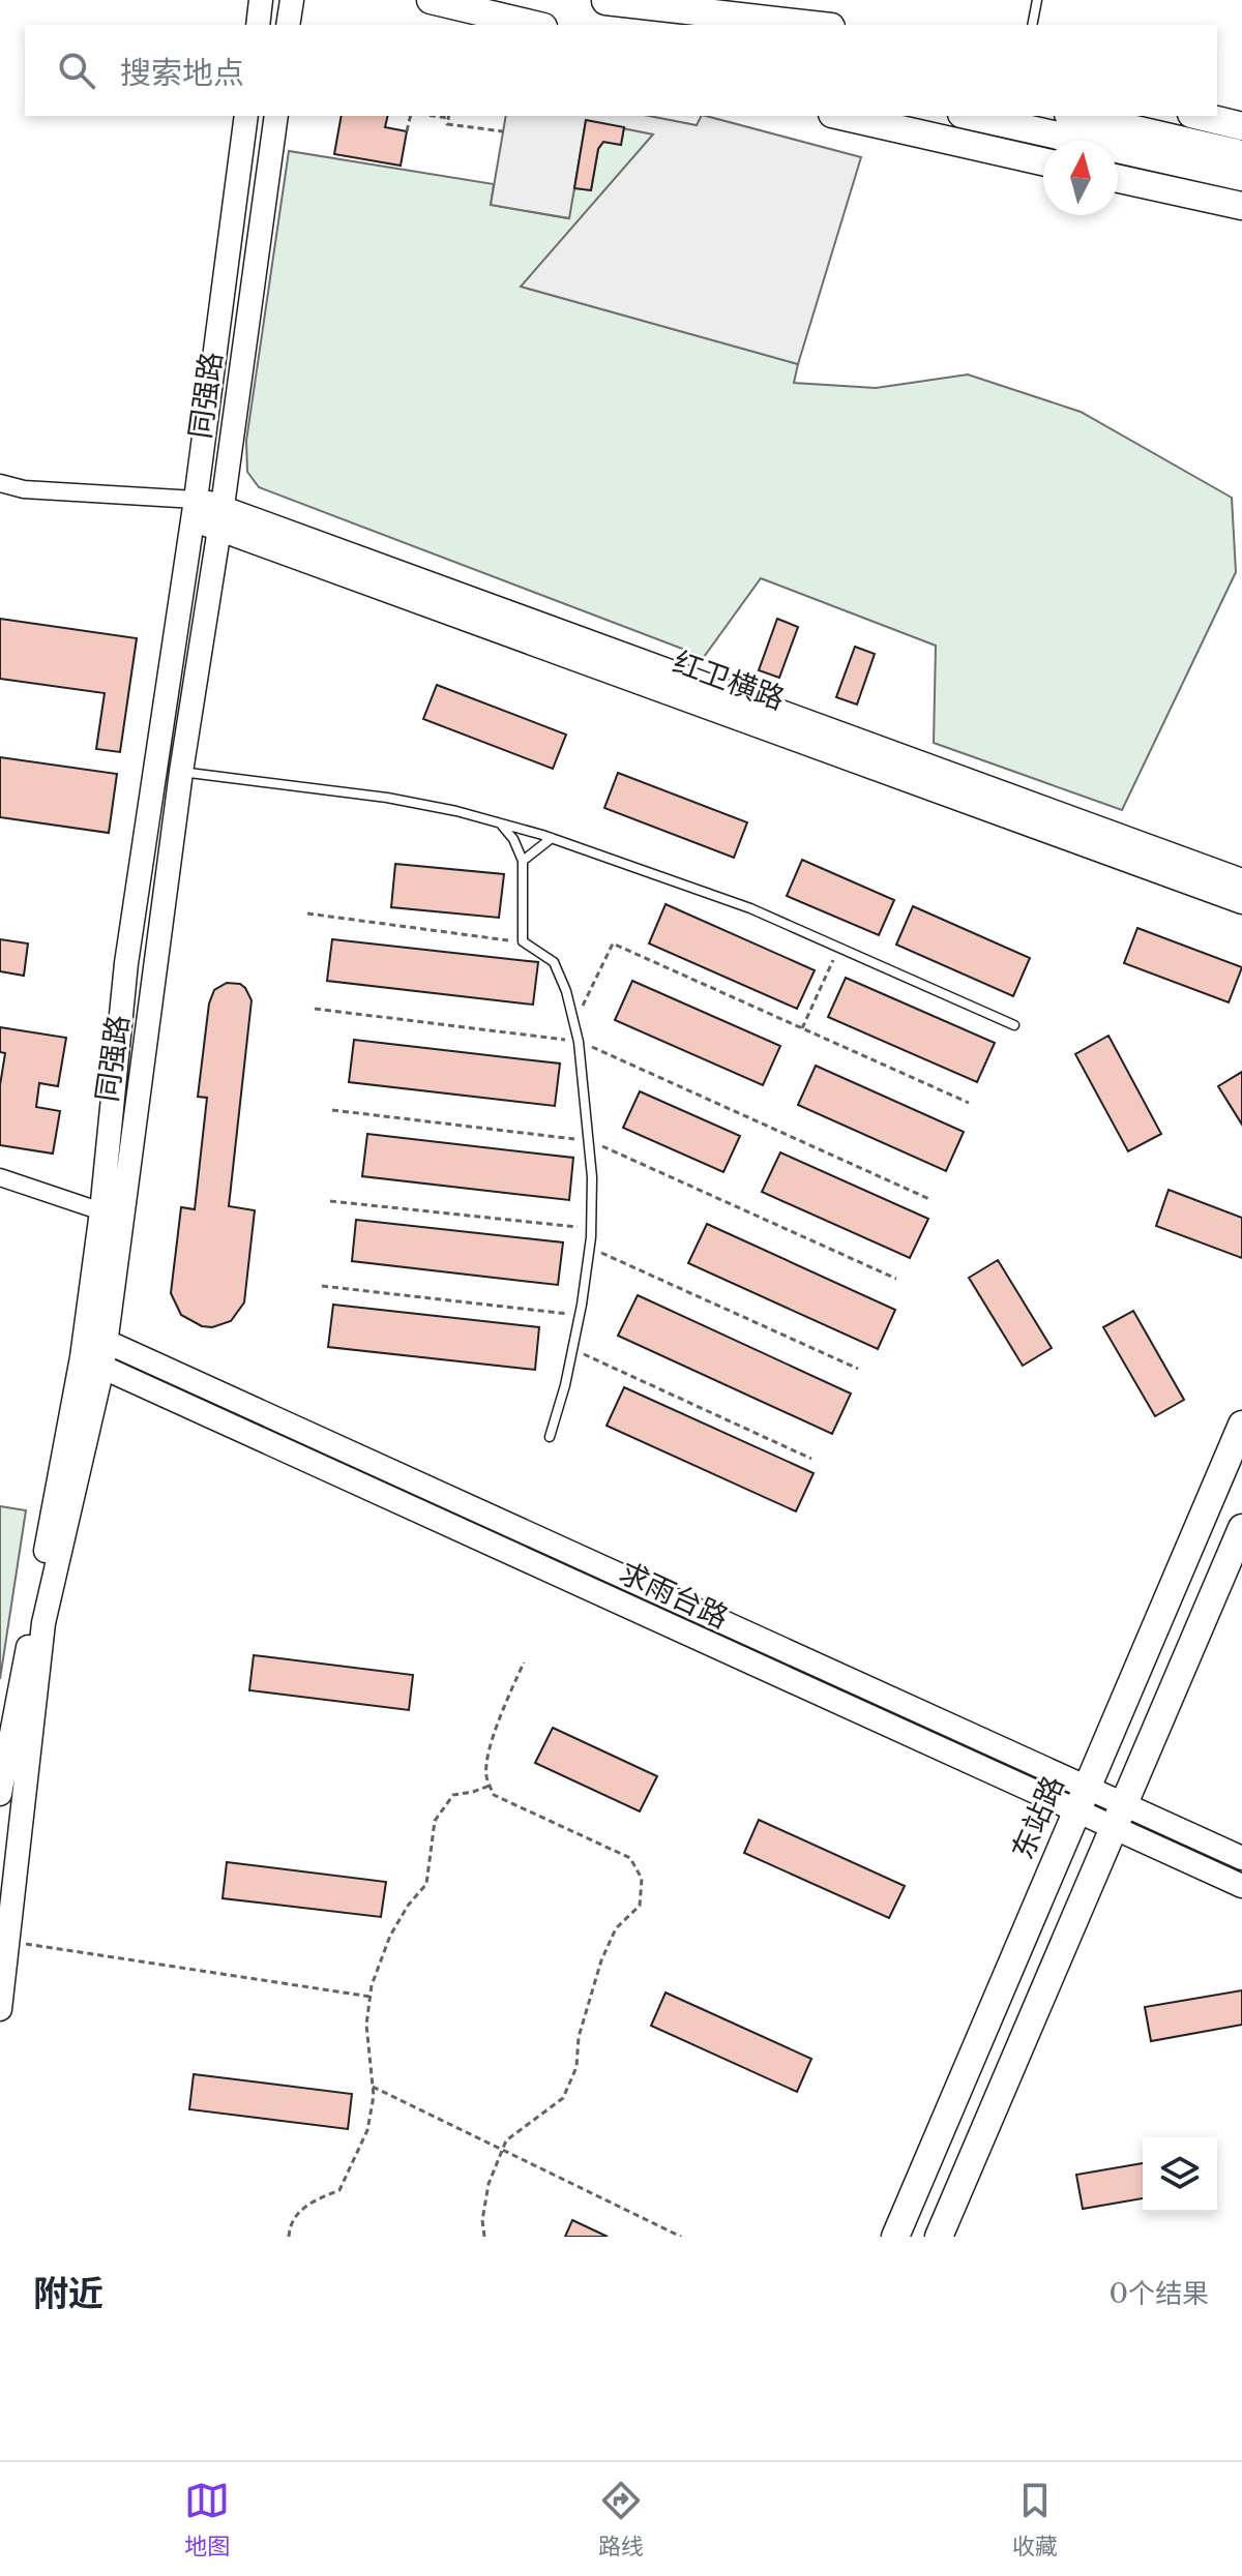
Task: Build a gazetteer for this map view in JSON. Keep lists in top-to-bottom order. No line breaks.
{"streets":{"main road":["东站路"],"street":["同强路","红卫横路","求雨台路"]},"crossings":[["同强路","红卫横路"],["同强路","求雨台路"],["求雨台路","东站路"]],"north":"top","page":{"search":"搜索地点","heading":["附近","0个结果"],"nav":["地图","路线","收藏"]}}
